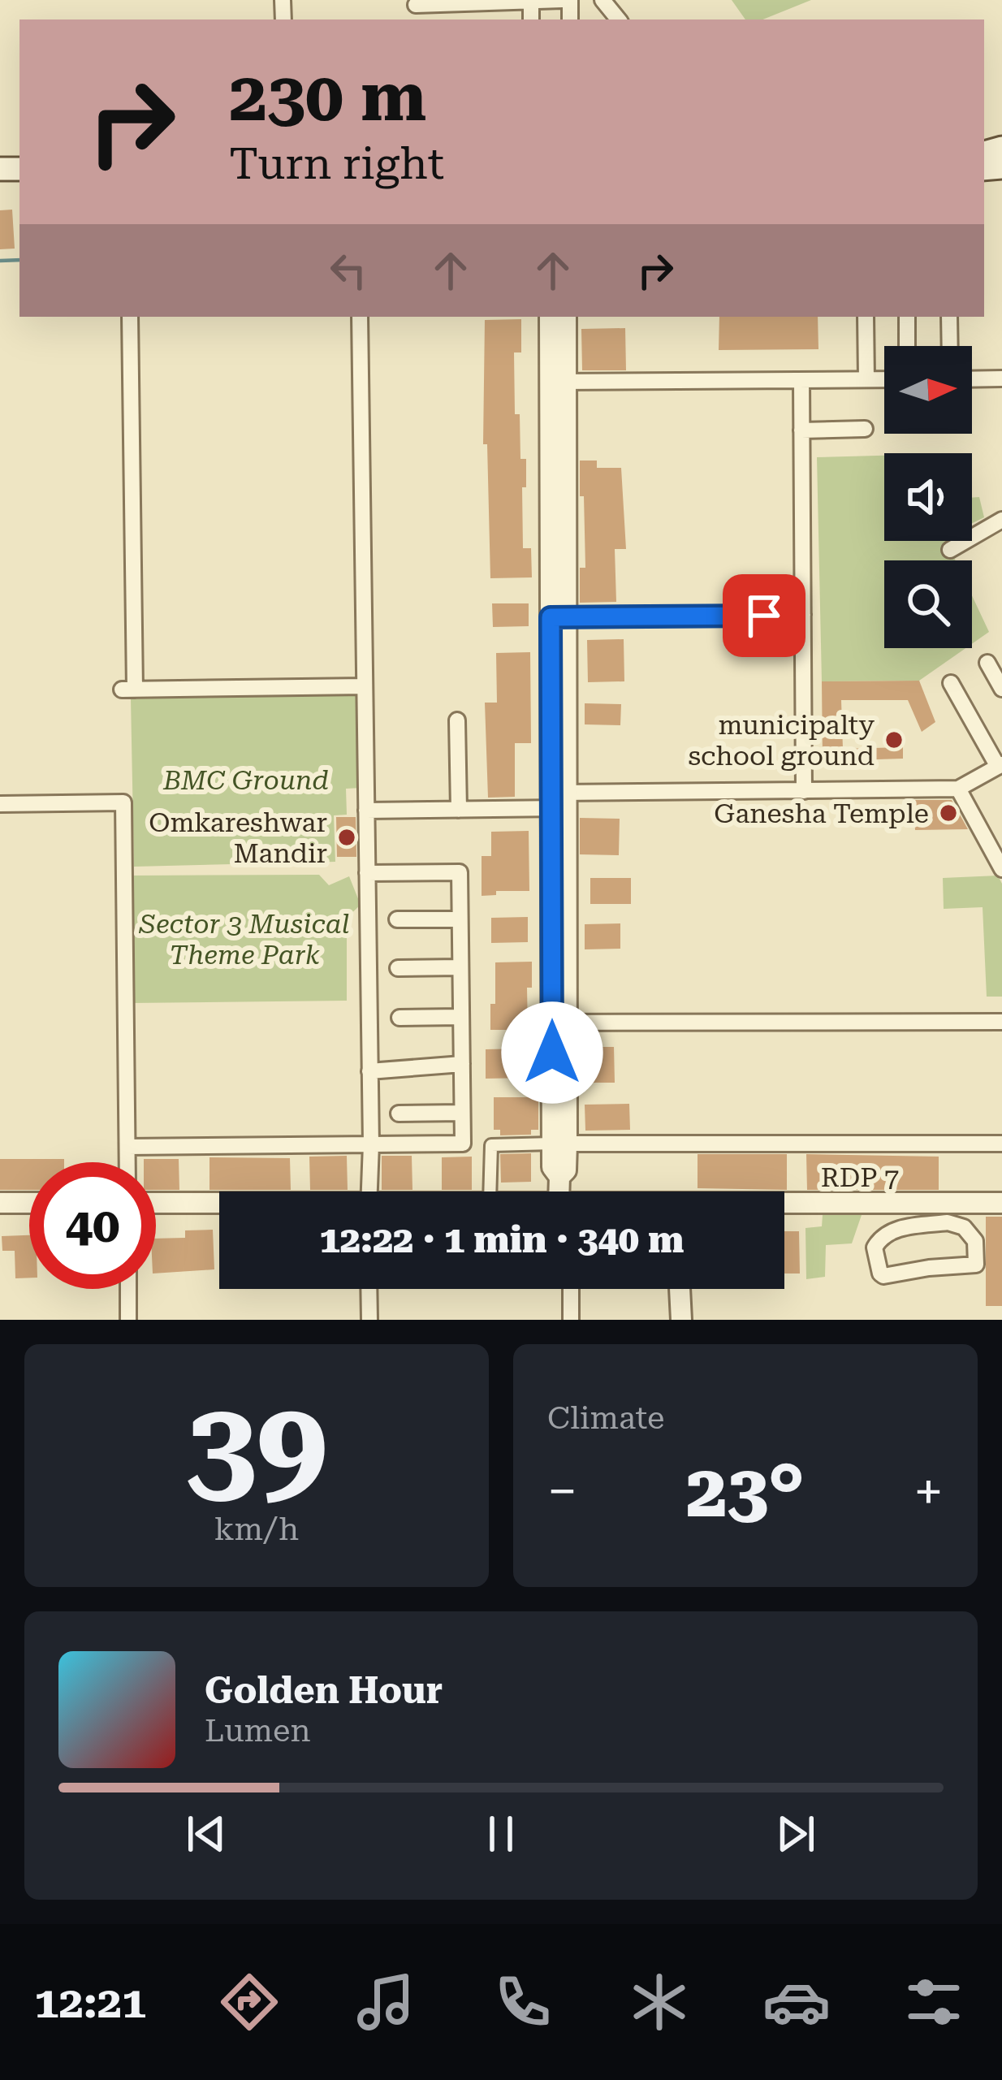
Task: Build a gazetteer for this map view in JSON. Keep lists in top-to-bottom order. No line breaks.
{"streets":{"street":["RDP 7"]},"parks":["BMC Ground","Sector 3 Musical Theme Park"],"places":["municipalty school ground","Ganesha Temple","Omkareshwar Mandir"],"north":"right","page":{"turn":["230 m","Turn right"],"limit":"40","trip":"12:22 · 1 min · 340 m","tile":[["39","km/h"],"Climate"],"heat":["−","23°","+"],"song":["Golden Hour","Lumen"],"tabs":"12:21"}}
